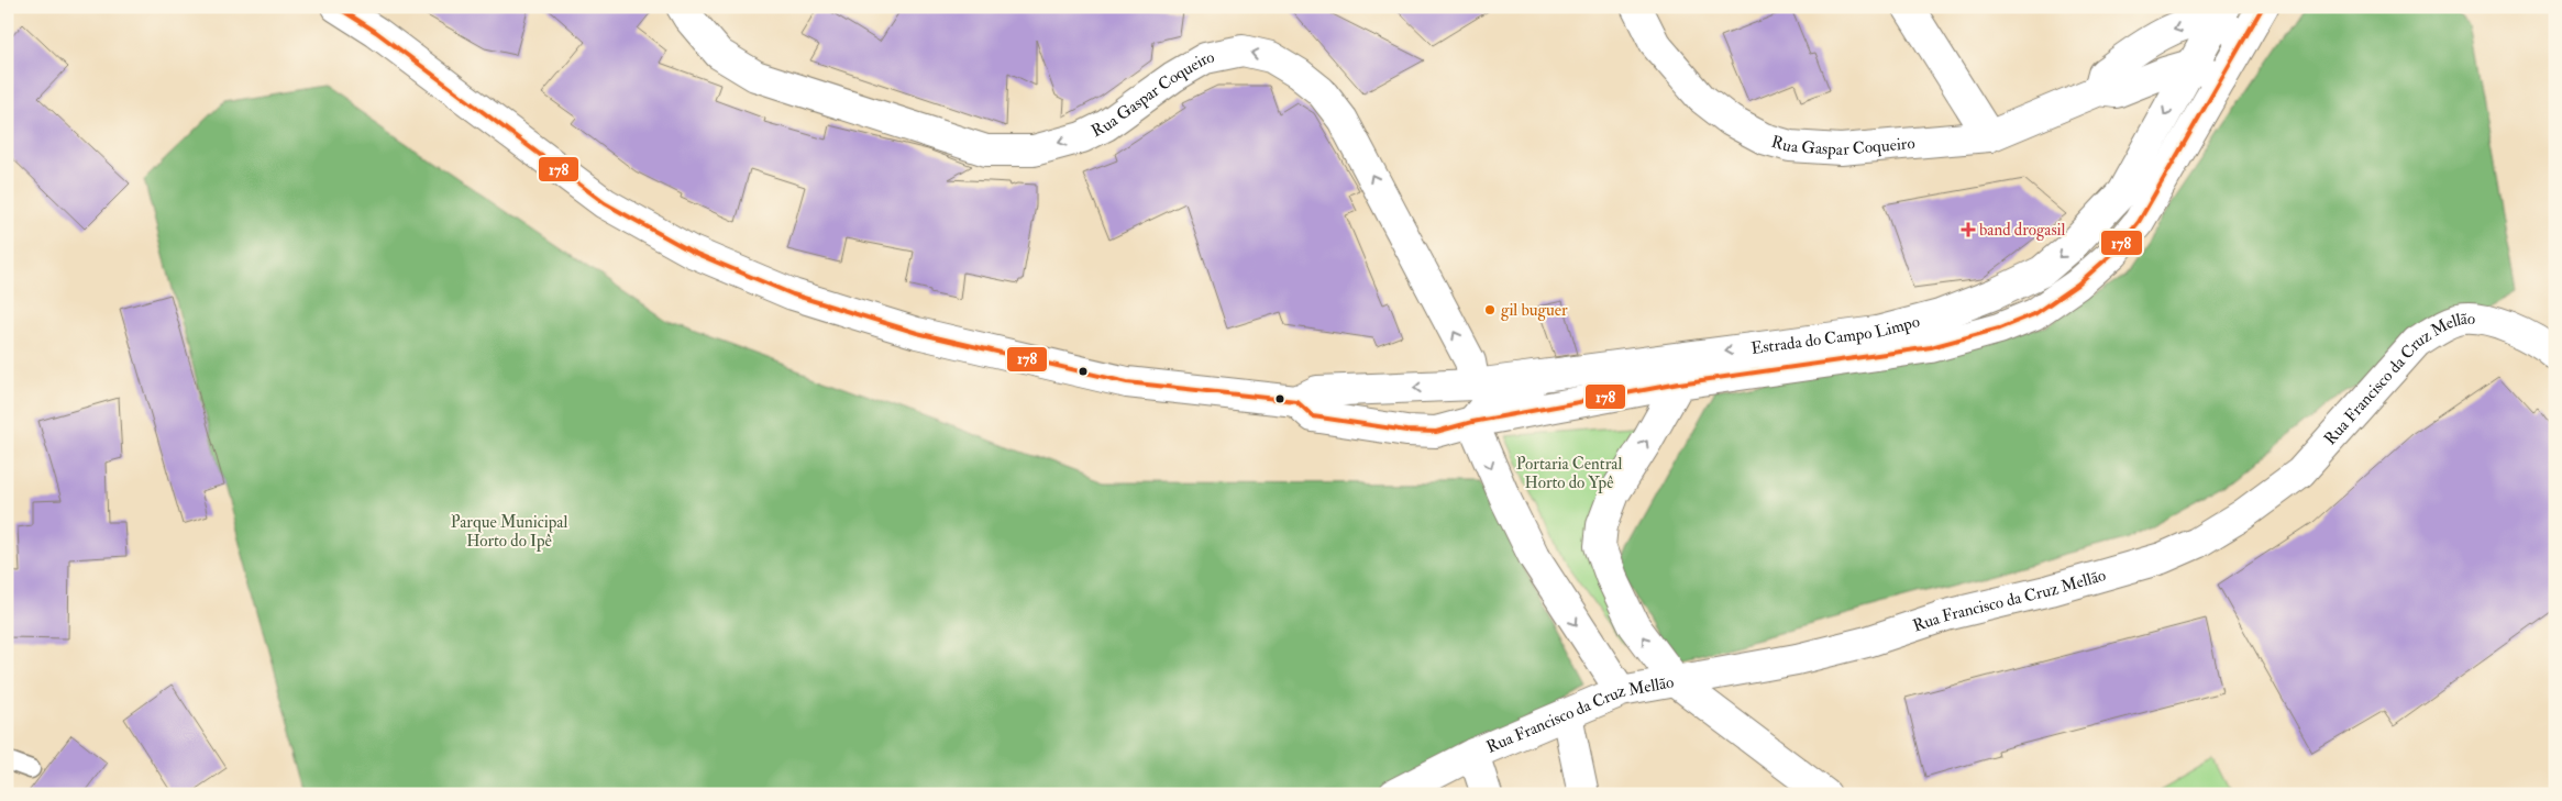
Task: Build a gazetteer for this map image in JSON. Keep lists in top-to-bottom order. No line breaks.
{"streets":{"street":["Rua Gaspar Coqueiro","Estrada do Campo Limpo","Rua Francisco da Cruz Mellão"]},"crossings":[["Rua Gaspar Coqueiro","Estrada do Campo Limpo"]],"one_way":["Rua Gaspar Coqueiro"],"parks":["Portaria Central Horto do Ypê","Parque Municipal Horto do Ipê"],"places":{"health":["band drogasil"],"other":["gil buguer"]},"lines":["transit line 178"]}
